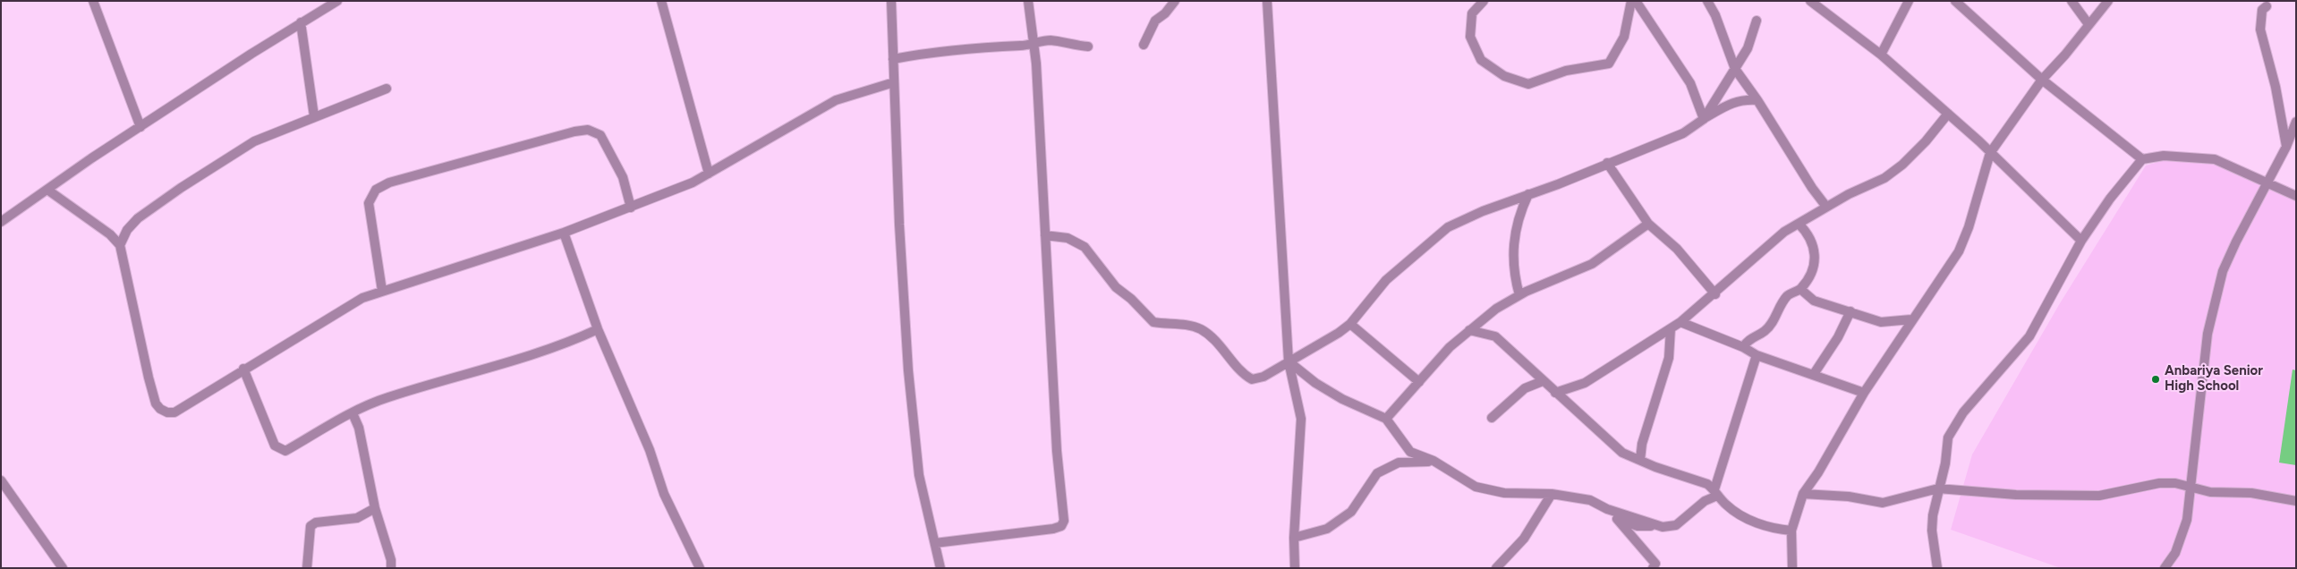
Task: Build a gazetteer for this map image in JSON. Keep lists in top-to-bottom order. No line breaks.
{"places":["Anbariya Senior High School"]}
